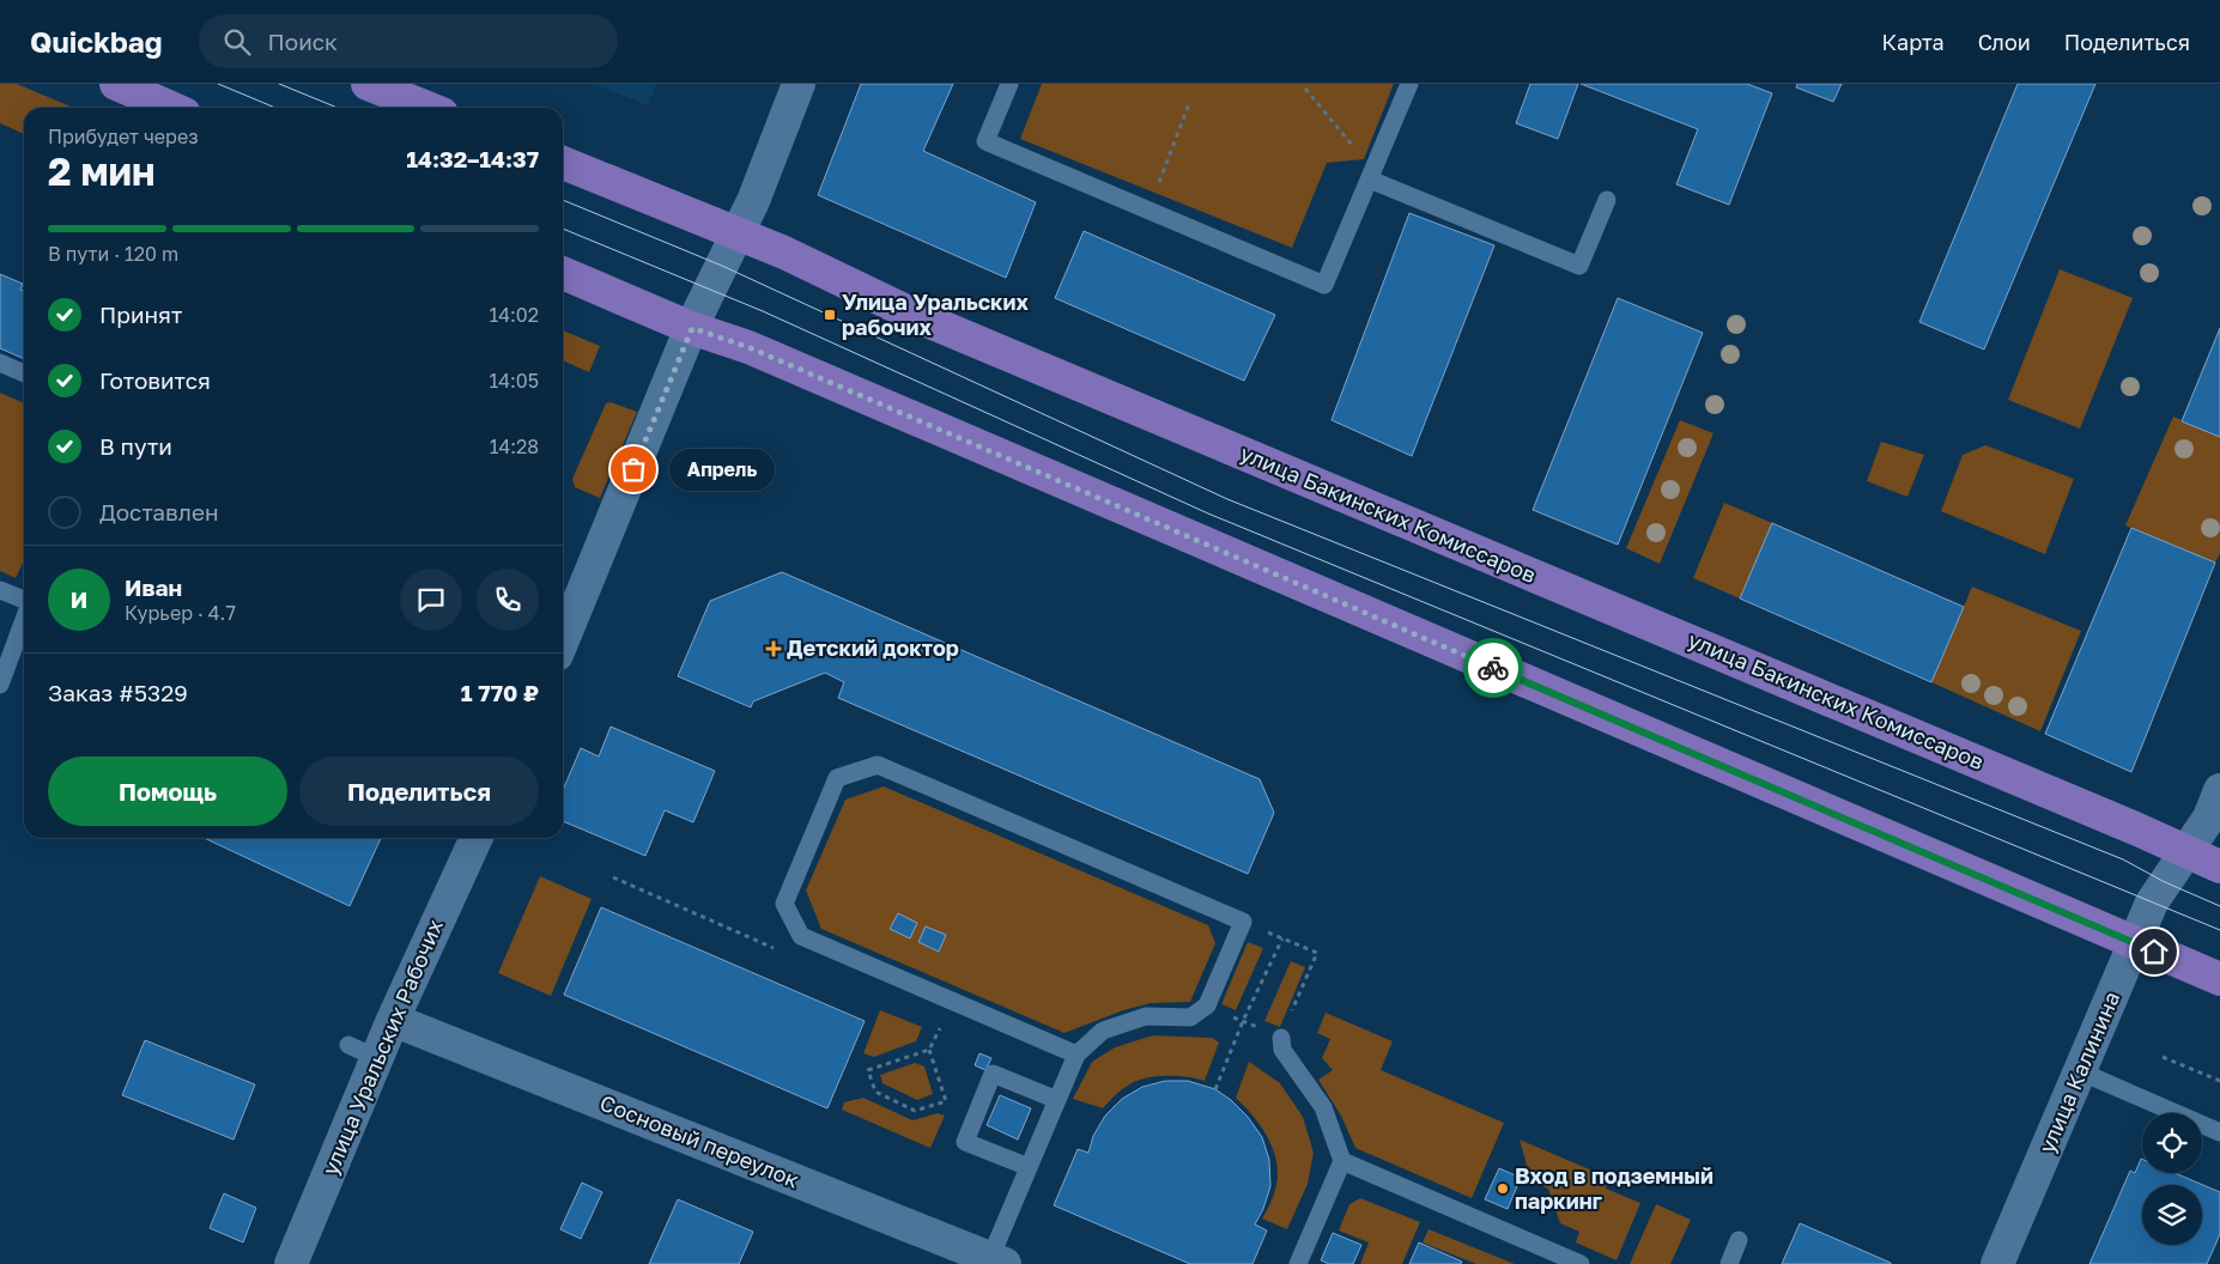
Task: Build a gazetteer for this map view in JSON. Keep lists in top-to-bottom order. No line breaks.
{"streets":{"main road":["улица Бакинских Комиссаров"],"street":["улица Уральских Рабочих","улица Калинина","Сосновый переулок"]},"crossings":[["улица Бакинских Комиссаров","улица Калинина"],["улица Уральских Рабочих","Сосновый переулок"]],"places":{"transit":["Улица Уральских рабочих"],"other":["Апрель","Вход в подземный паркинг"],"health":["Детский доктор"]},"page":{"header":"Quickbag","search":"Поиск","nav":["Карта","Слои","Поделиться"],"heading":["2 мин","Прибудет через","14:32–14:37"],"panel":["Иван","Курьер · 4.7","Заказ #5329","1 770 ₽"],"bar":"В пути · 120 m","list":[["Принят","14:02"],["Готовится","14:05"],["В пути","14:28"],"Доставлен"],"bubble":"Апрель","round":"И","buttons":["Помощь","Поделиться"]}}
